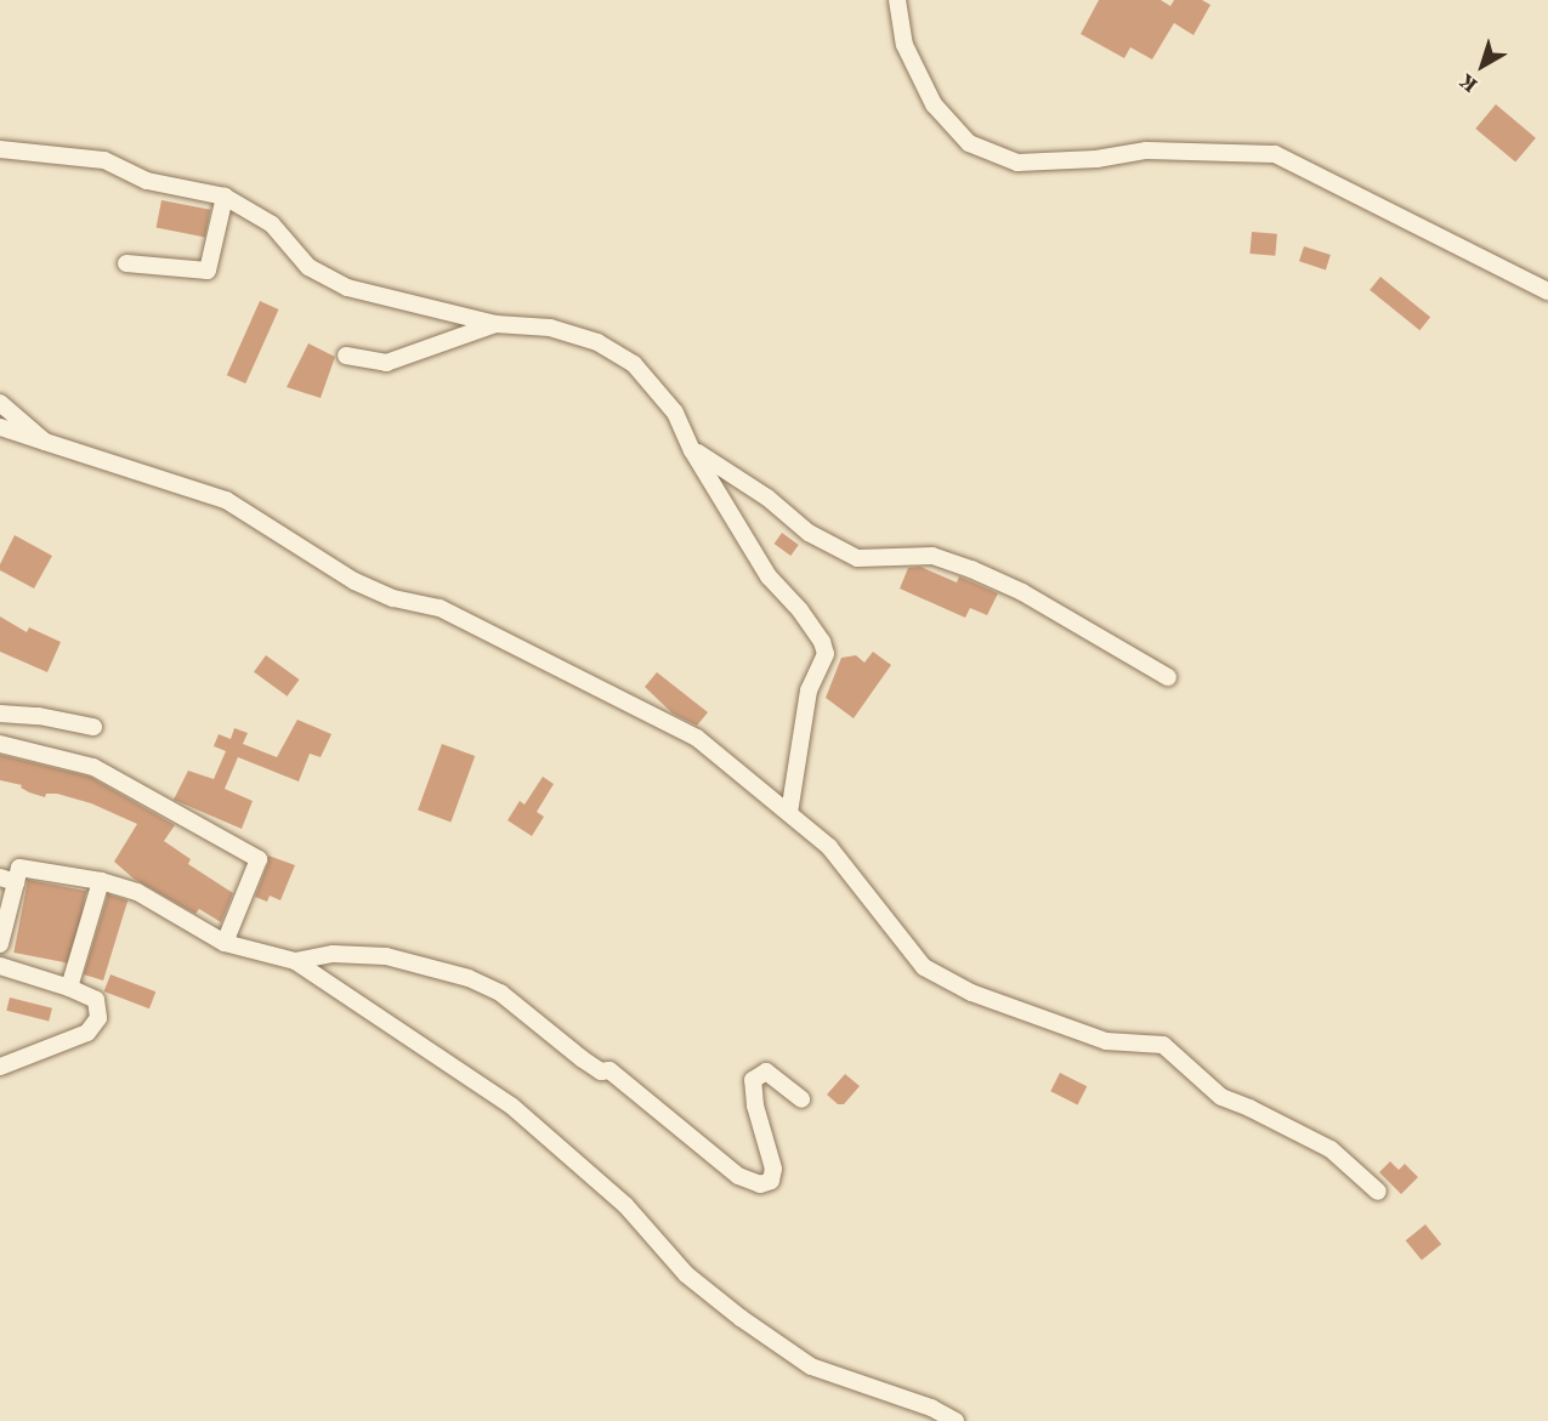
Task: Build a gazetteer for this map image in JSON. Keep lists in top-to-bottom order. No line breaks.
{"north":"bottom left"}
